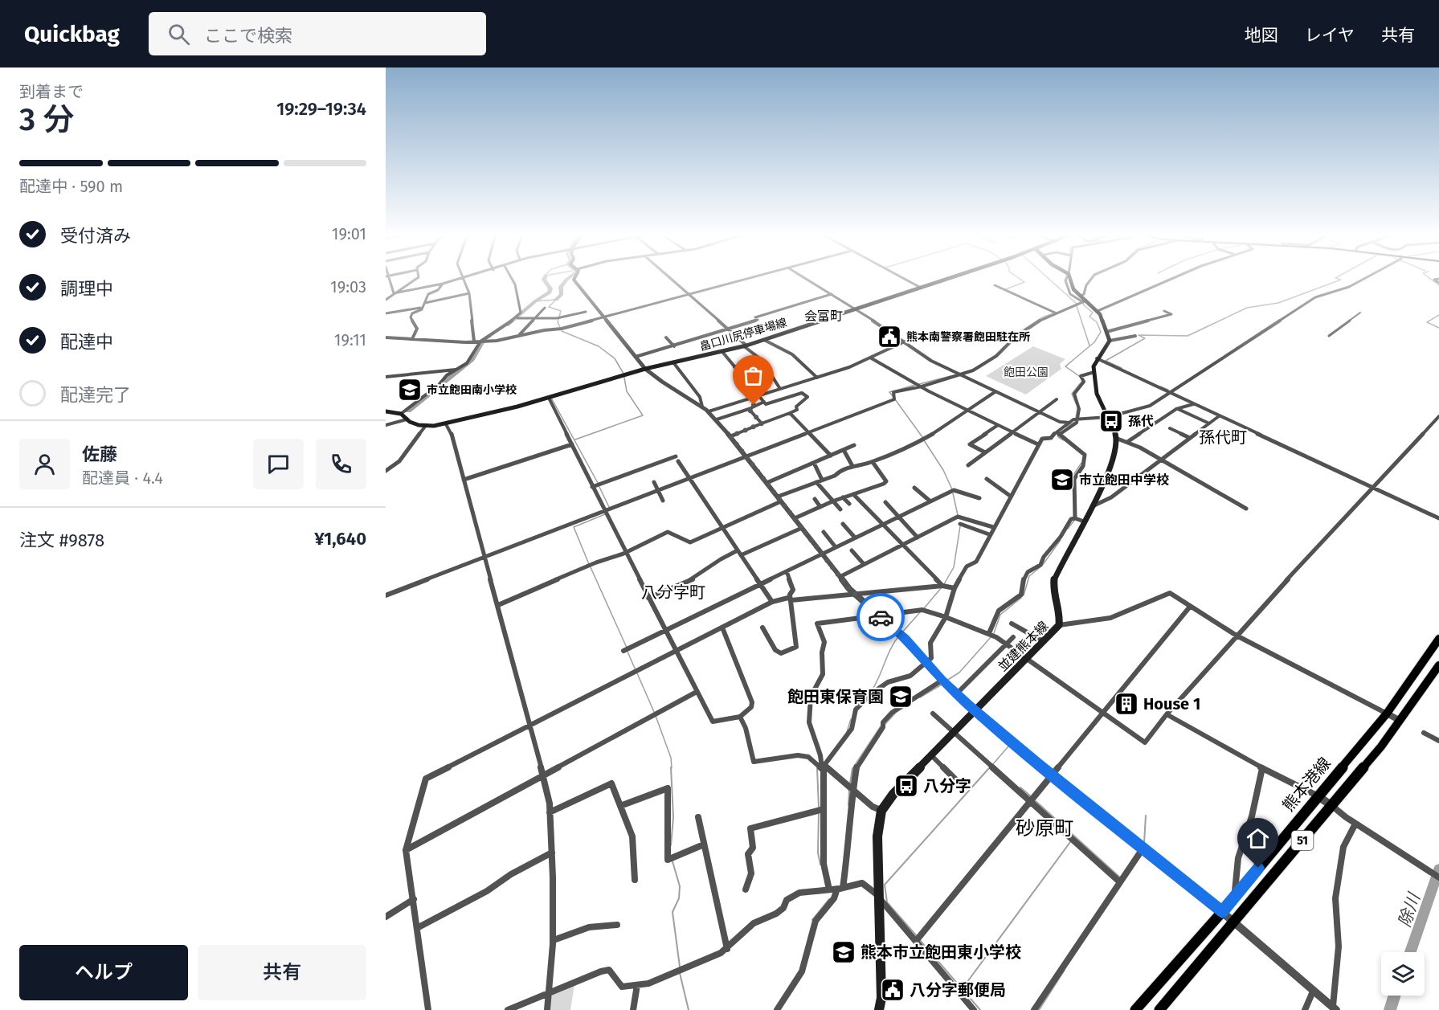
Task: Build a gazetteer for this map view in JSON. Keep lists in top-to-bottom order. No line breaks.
{"streets":{"main road":["畠口川尻停車場線","並建熊本線","熊本港線","51"]},"districts":["会富町","孫代町","八分字町","砂原町"],"water":["除川"],"parks":["飽田公園"],"places":{"public building":["熊本南警察署飽田駐在所","八分字郵便局"],"school or university":["市立飽田南小学校","市立飽田中学校","飽田東保育園","熊本市立飽田東小学校"],"bus stop":["孫代","八分字"],"building":["House 1"]},"page":{"header":"Quickbag","search":"ここで検索","nav":["地図","レイヤ","共有"],"heading":["3 分","到着まで","19:29–19:34"],"panel":["佐藤","配達員 · 4.4","注文 #9878","¥1,640"],"bar":"配達中 · 590 m","list":[["受付済み","19:01"],["調理中","19:03"],["配達中","19:11"],"配達完了"],"buttons":["ヘルプ","共有"]}}
